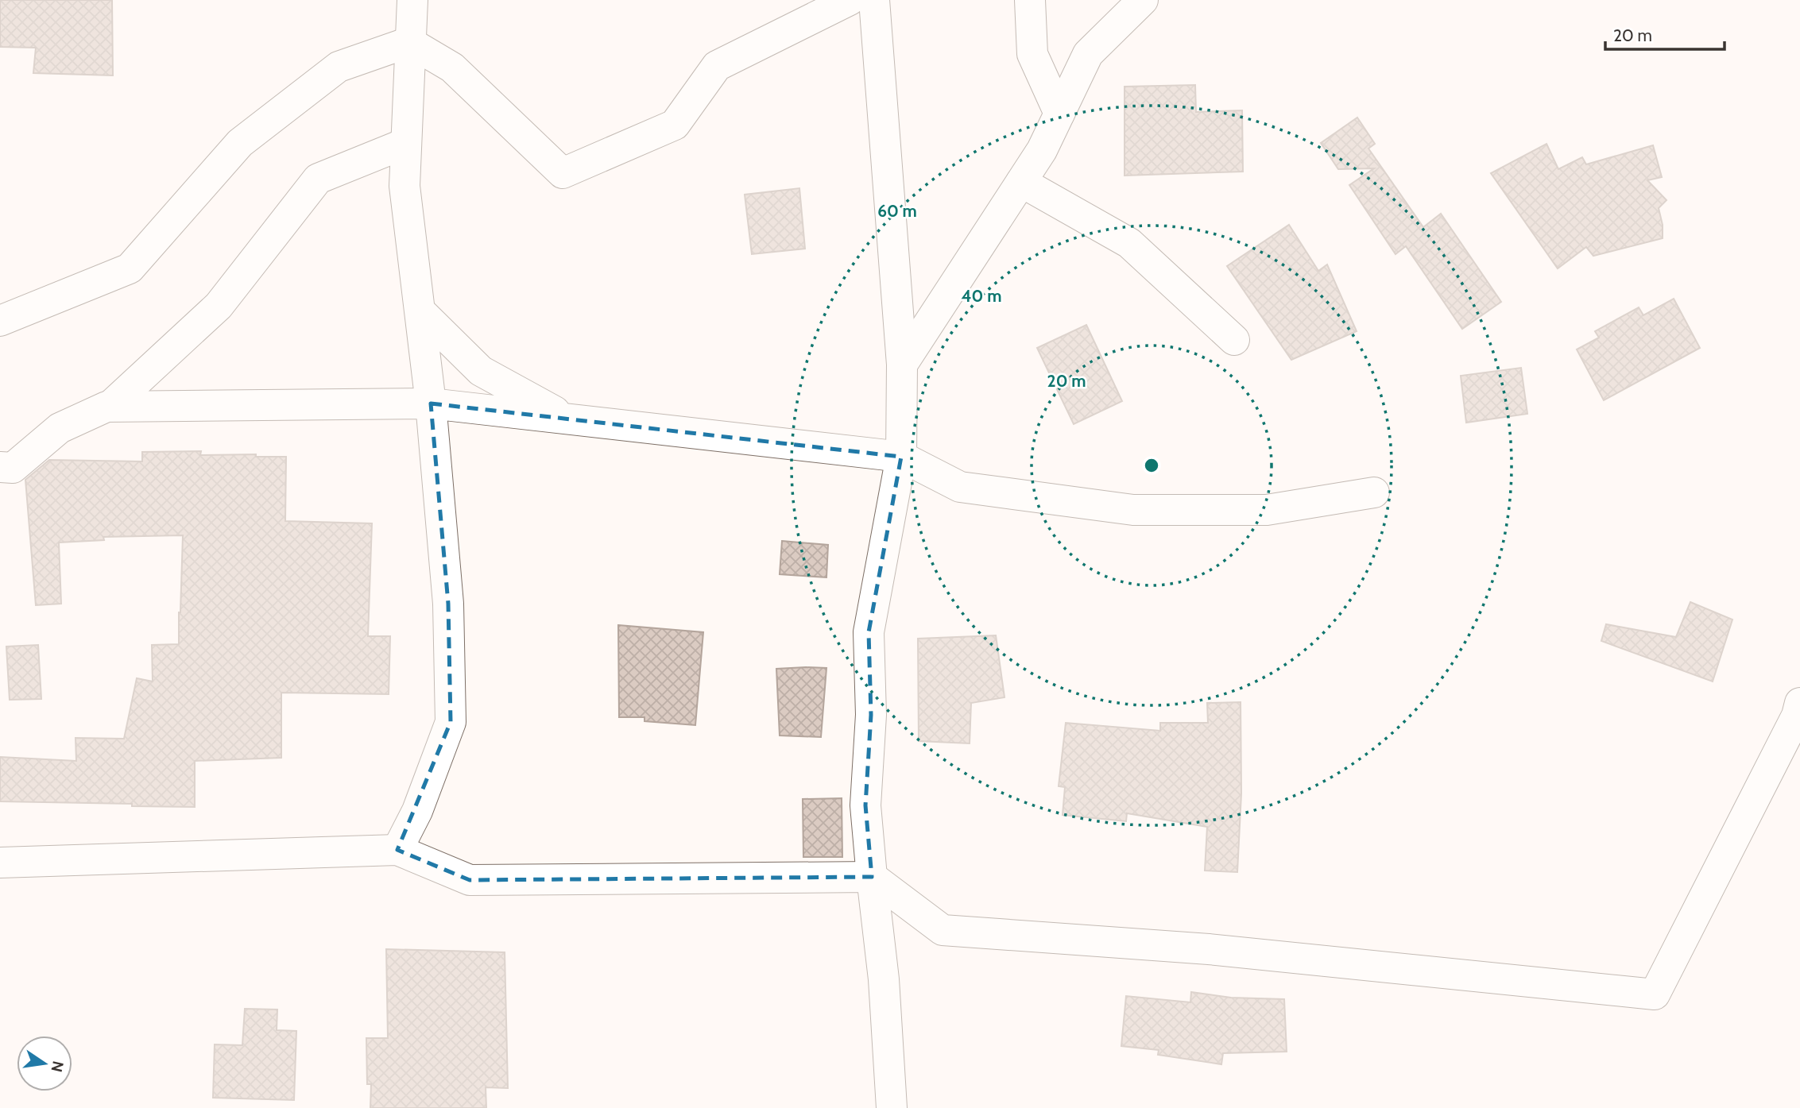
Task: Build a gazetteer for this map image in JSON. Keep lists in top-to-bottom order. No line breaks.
{"scale_bar":"20 m","north":"right","rings":["60 m","40 m","20 m"]}
